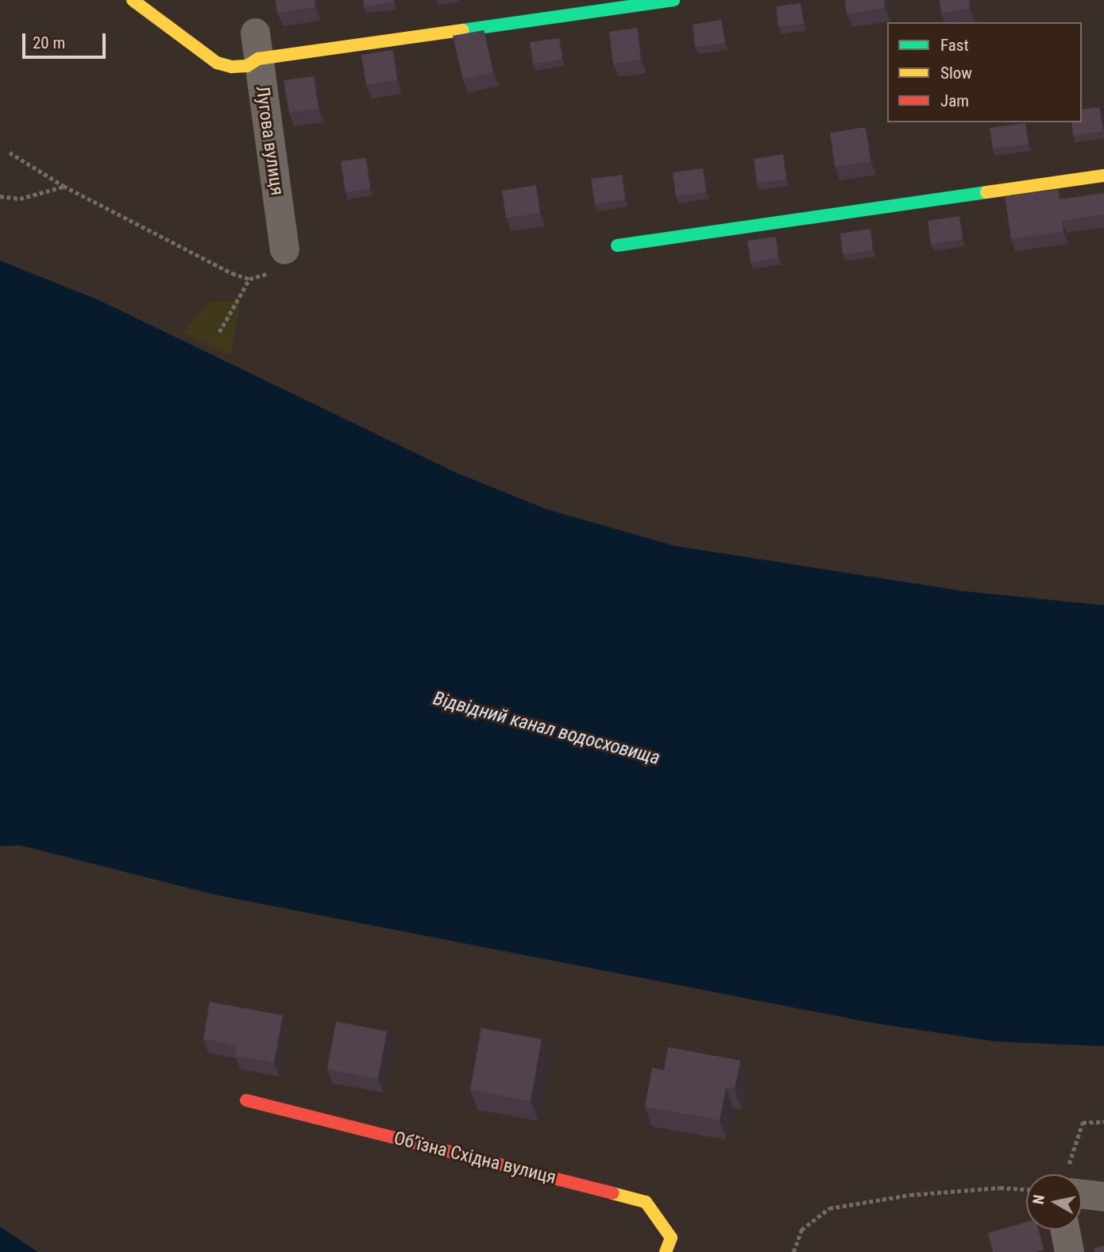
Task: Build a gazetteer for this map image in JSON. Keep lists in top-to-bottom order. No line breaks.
{"streets":{"street":["Лугова вулиця","Обʼїзна Східна вулиця"]},"water":["Відвідний канал водосховища"],"legend":["Fast","Slow","Jam"],"scale_bar":"20 m","north":"left"}
